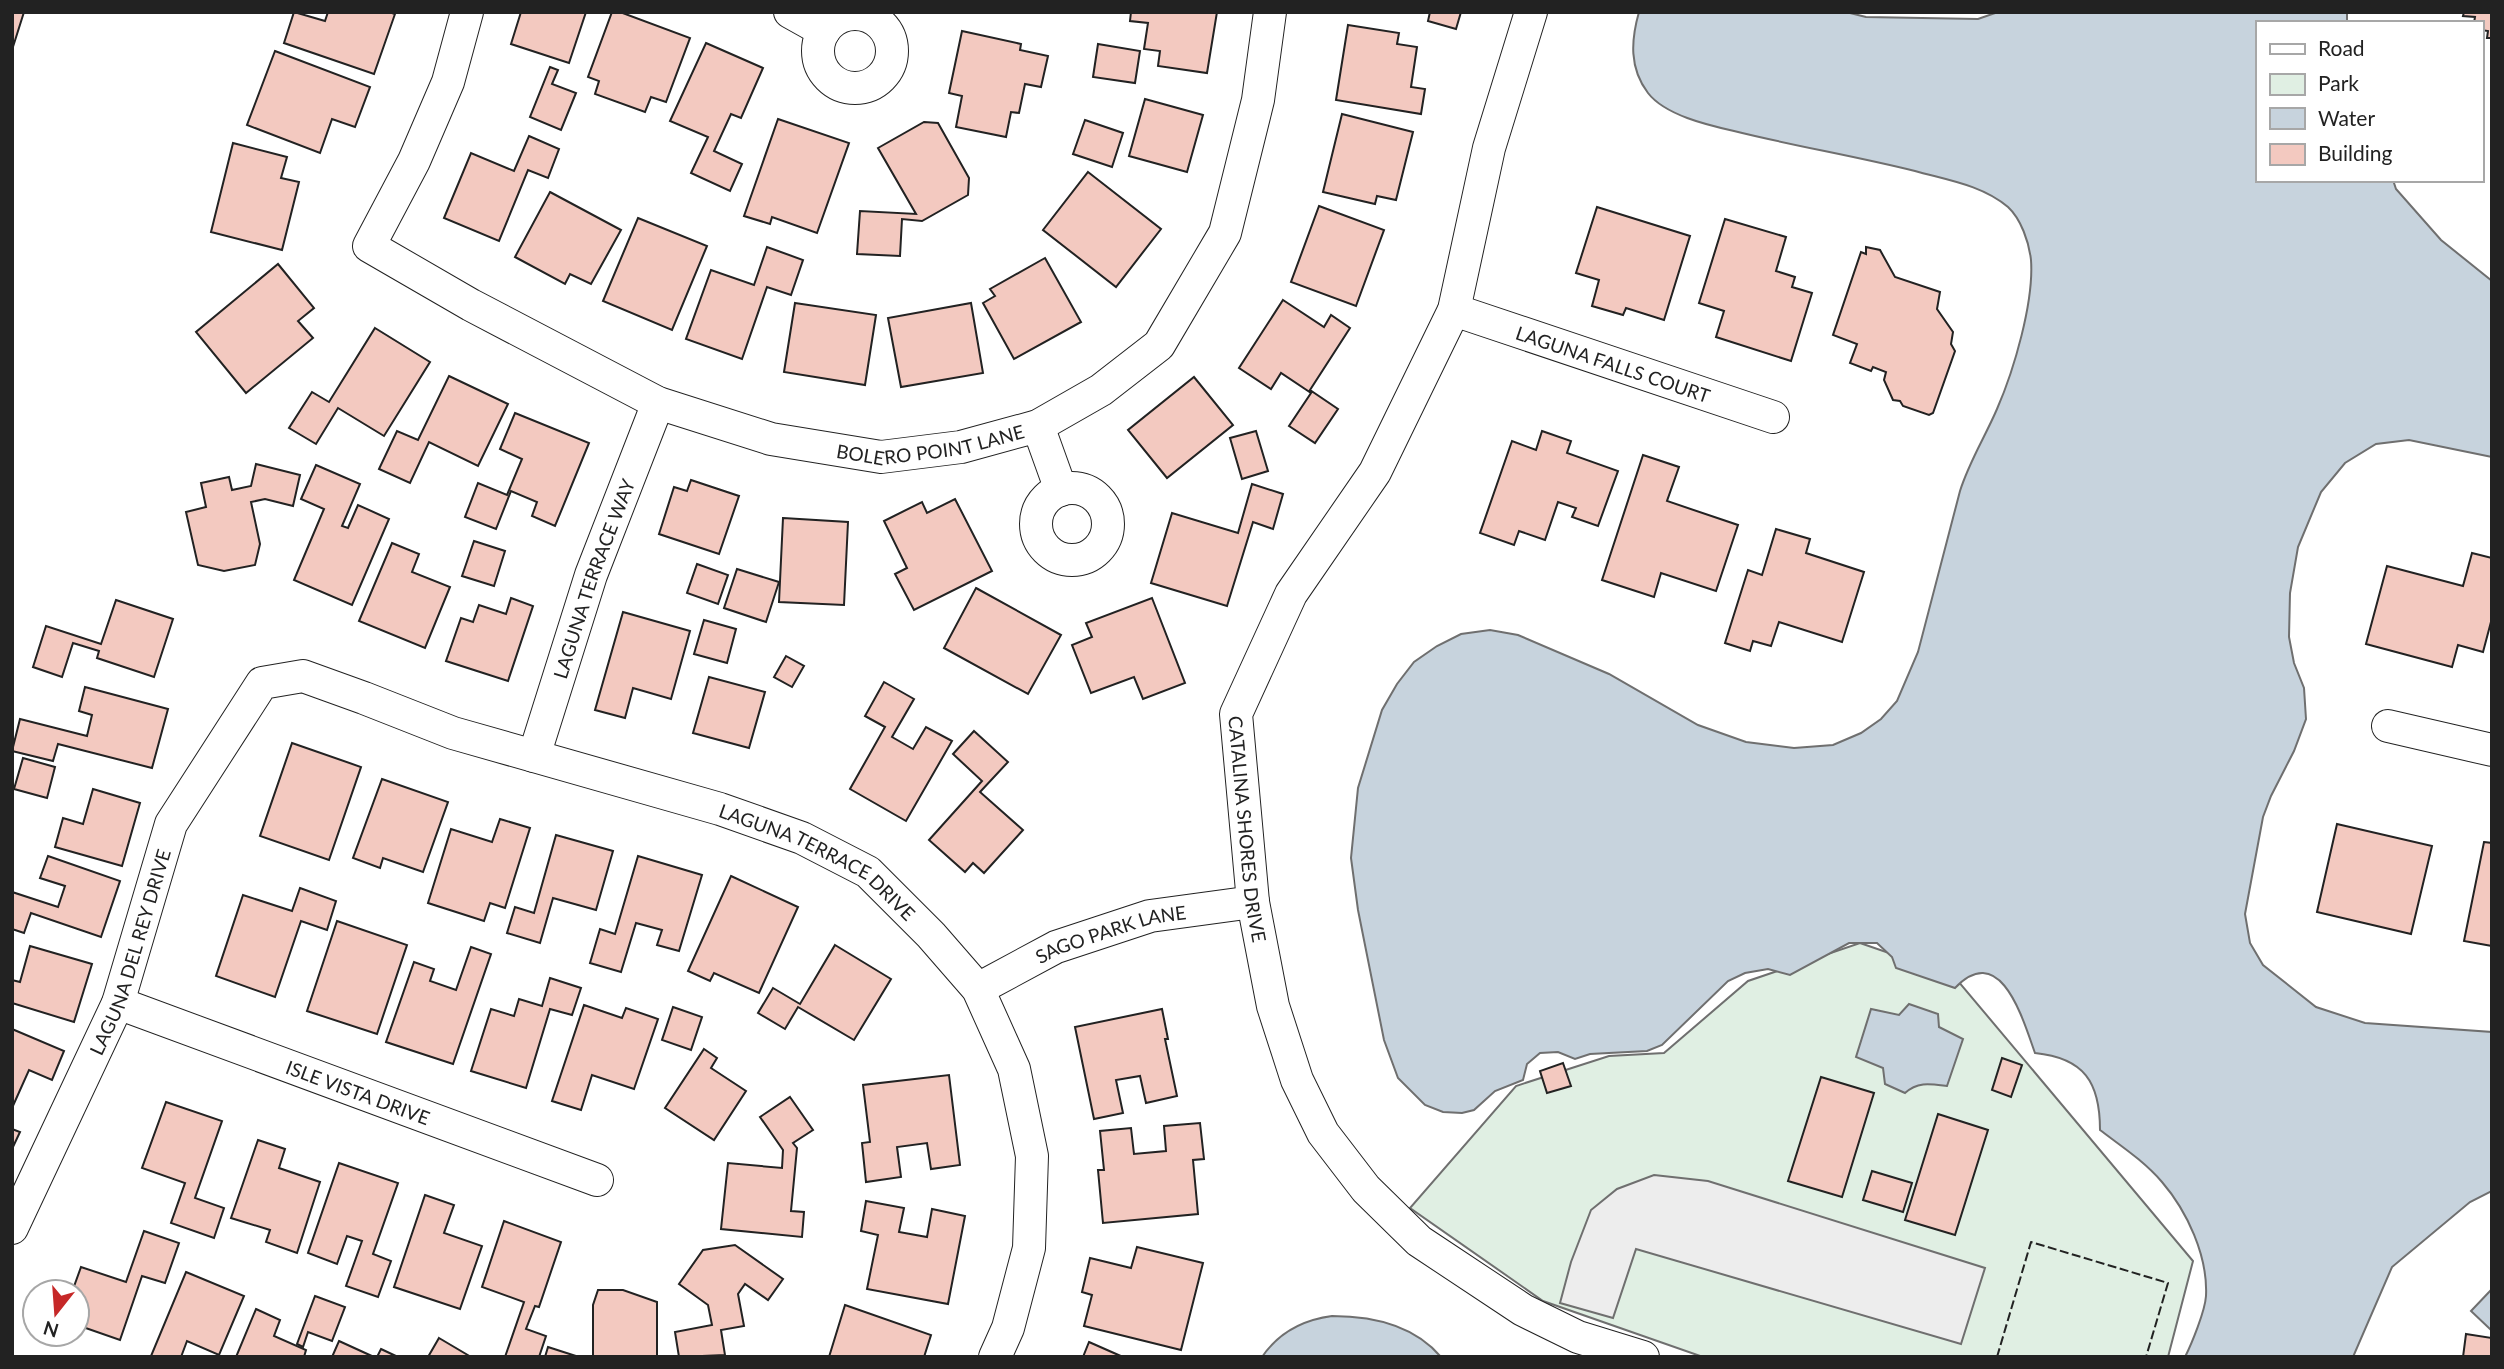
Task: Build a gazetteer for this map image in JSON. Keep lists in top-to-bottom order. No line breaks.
{"streets":{"street":["LAGUNA FALLS COURT","BOLERO POINT LANE","LAGUNA TERRACE WAY","CATALINA SHORES DRIVE","LAGUNA TERRACE DRIVE","SAGO PARK LANE","LAGUNA DEL REY DRIVE","ISLE VISTA DRIVE"]},"crossings":[["LAGUNA FALLS COURT","CATALINA SHORES DRIVE"],["BOLERO POINT LANE","LAGUNA TERRACE WAY"],["LAGUNA TERRACE WAY","LAGUNA TERRACE DRIVE"],["CATALINA SHORES DRIVE","SAGO PARK LANE"],["LAGUNA TERRACE DRIVE","SAGO PARK LANE"],["LAGUNA TERRACE DRIVE","LAGUNA DEL REY DRIVE"],["LAGUNA DEL REY DRIVE","ISLE VISTA DRIVE"]],"legend":["Road","Park","Water","Building"],"north":"bottom"}
